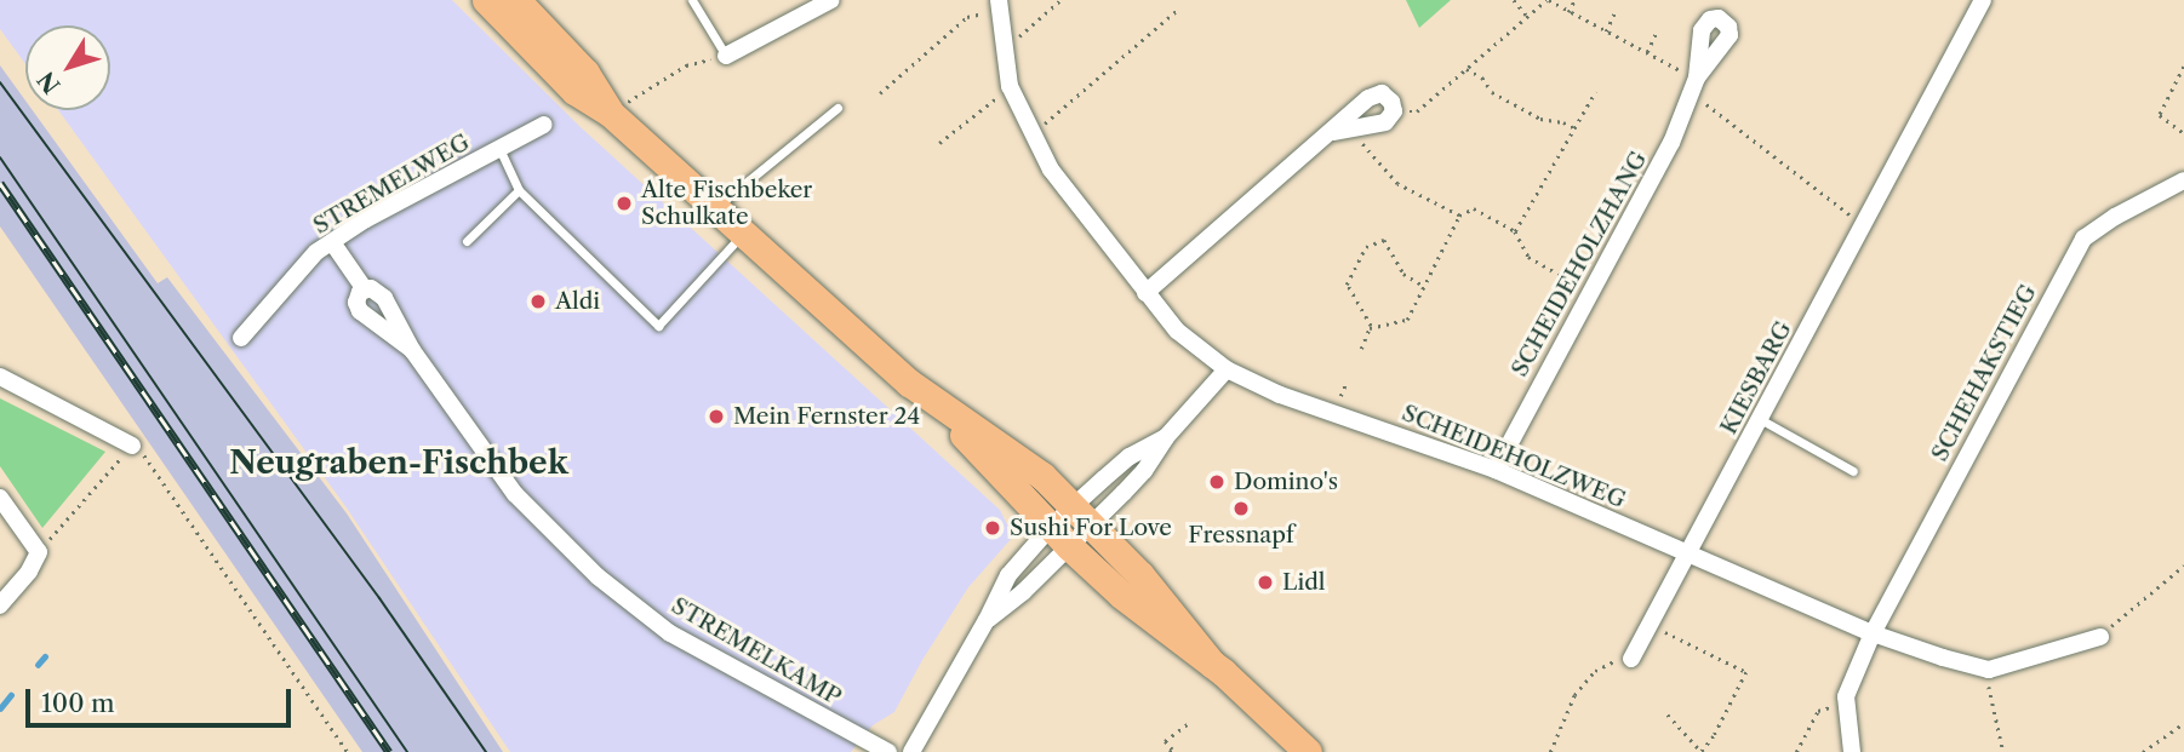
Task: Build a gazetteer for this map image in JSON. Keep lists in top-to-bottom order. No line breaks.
{"streets":{"street":["STREMELWEG","SCHEIDEHOLZHANG","SCHEHAKSTIEG","KIESBARG","SCHEIDEHOLZWEG","STREMELKAMP"]},"crossings":[["STREMELWEG","STREMELKAMP"],["SCHEIDEHOLZHANG","SCHEIDEHOLZWEG"],["SCHEHAKSTIEG","SCHEIDEHOLZWEG"],["KIESBARG","SCHEIDEHOLZWEG"]],"districts":["Neugraben-Fischbek"],"places":["Alte Fischbeker Schulkate","Aldi","Mein Fernster 24","Domino's","Fressnapf","Sushi For Love","Lidl"],"scale_bar":"100 m","north":"bottom left"}
